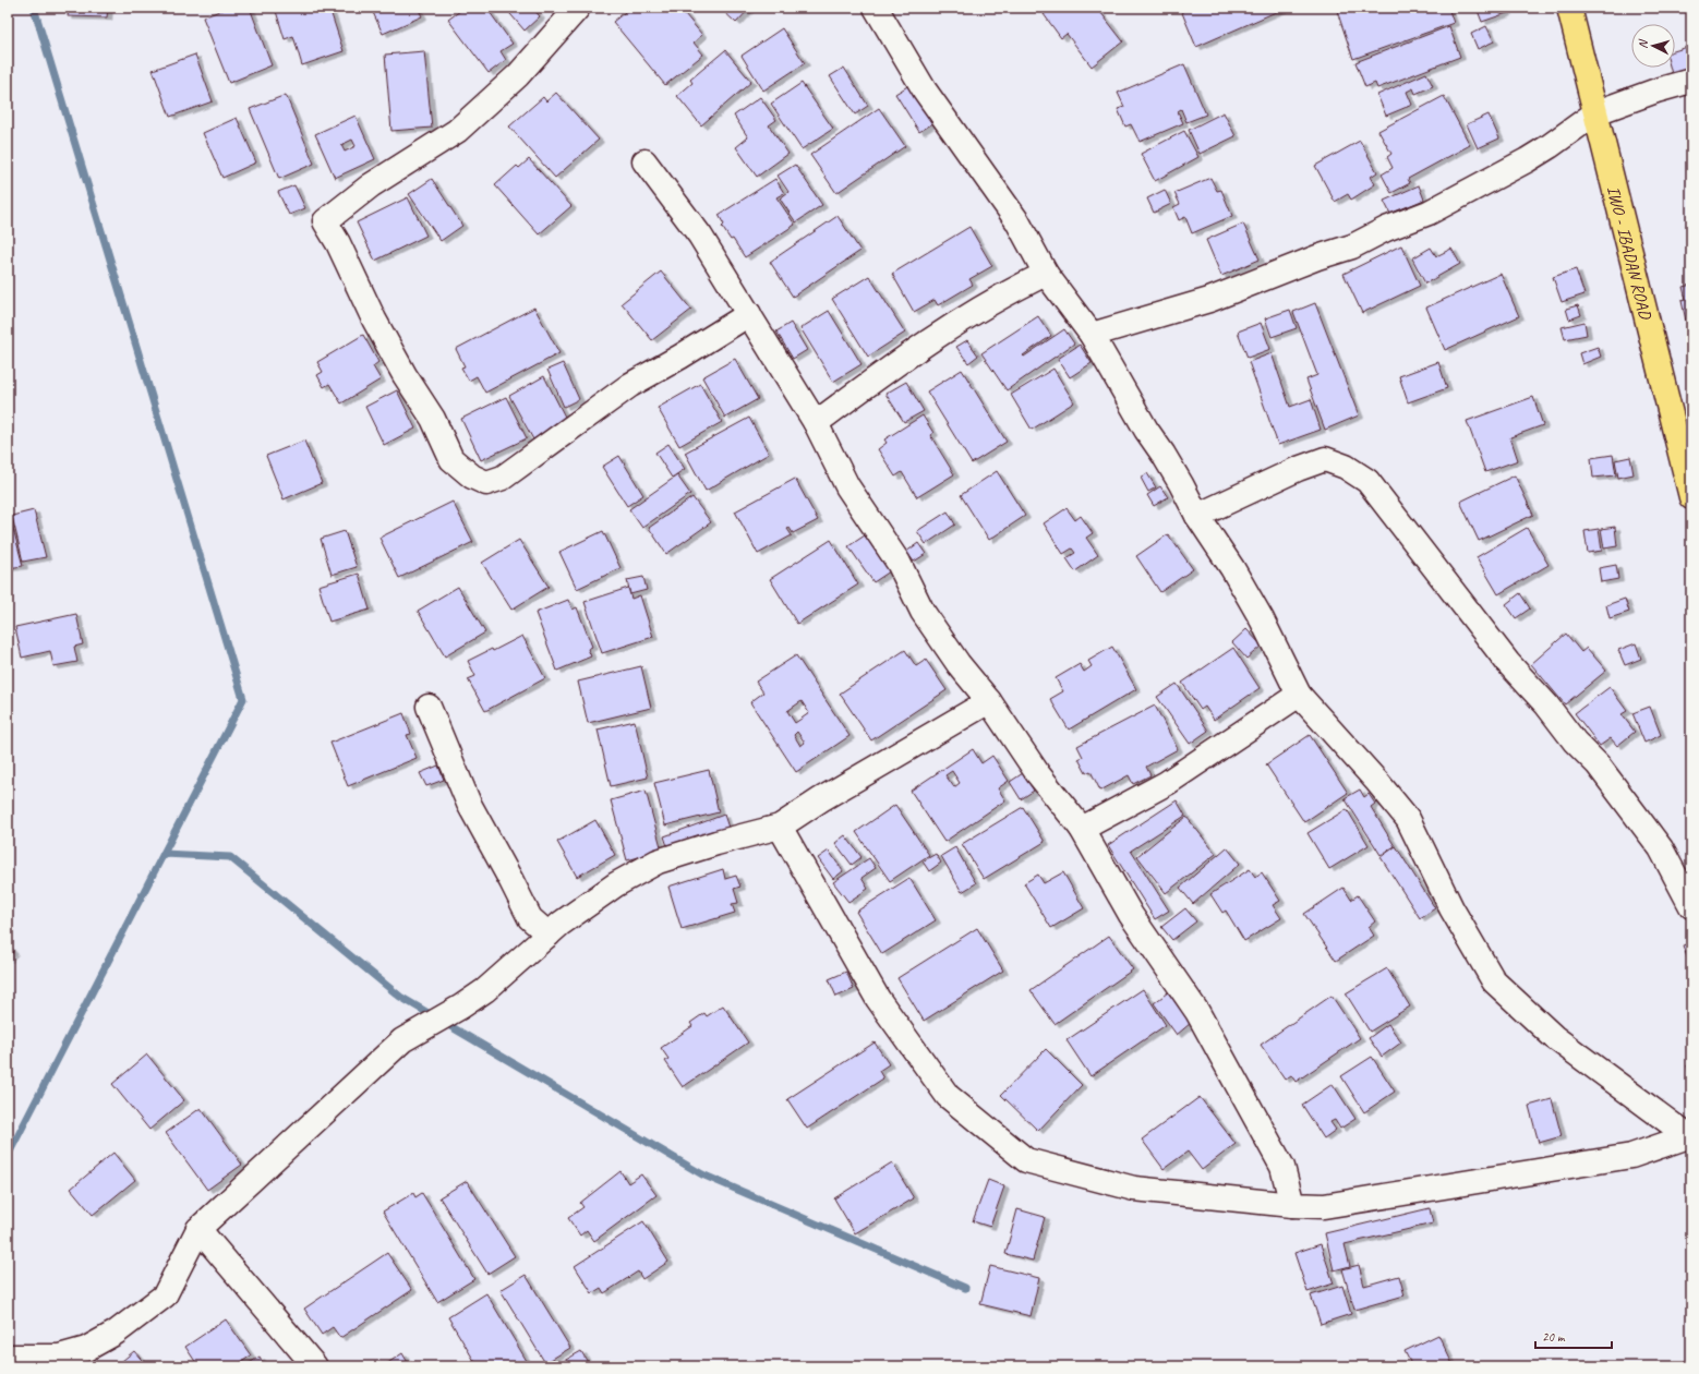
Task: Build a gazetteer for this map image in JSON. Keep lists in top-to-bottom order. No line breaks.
{"streets":{"main road":["IWO - IBADAN ROAD"]},"scale_bar":"20 m","north":"left"}
